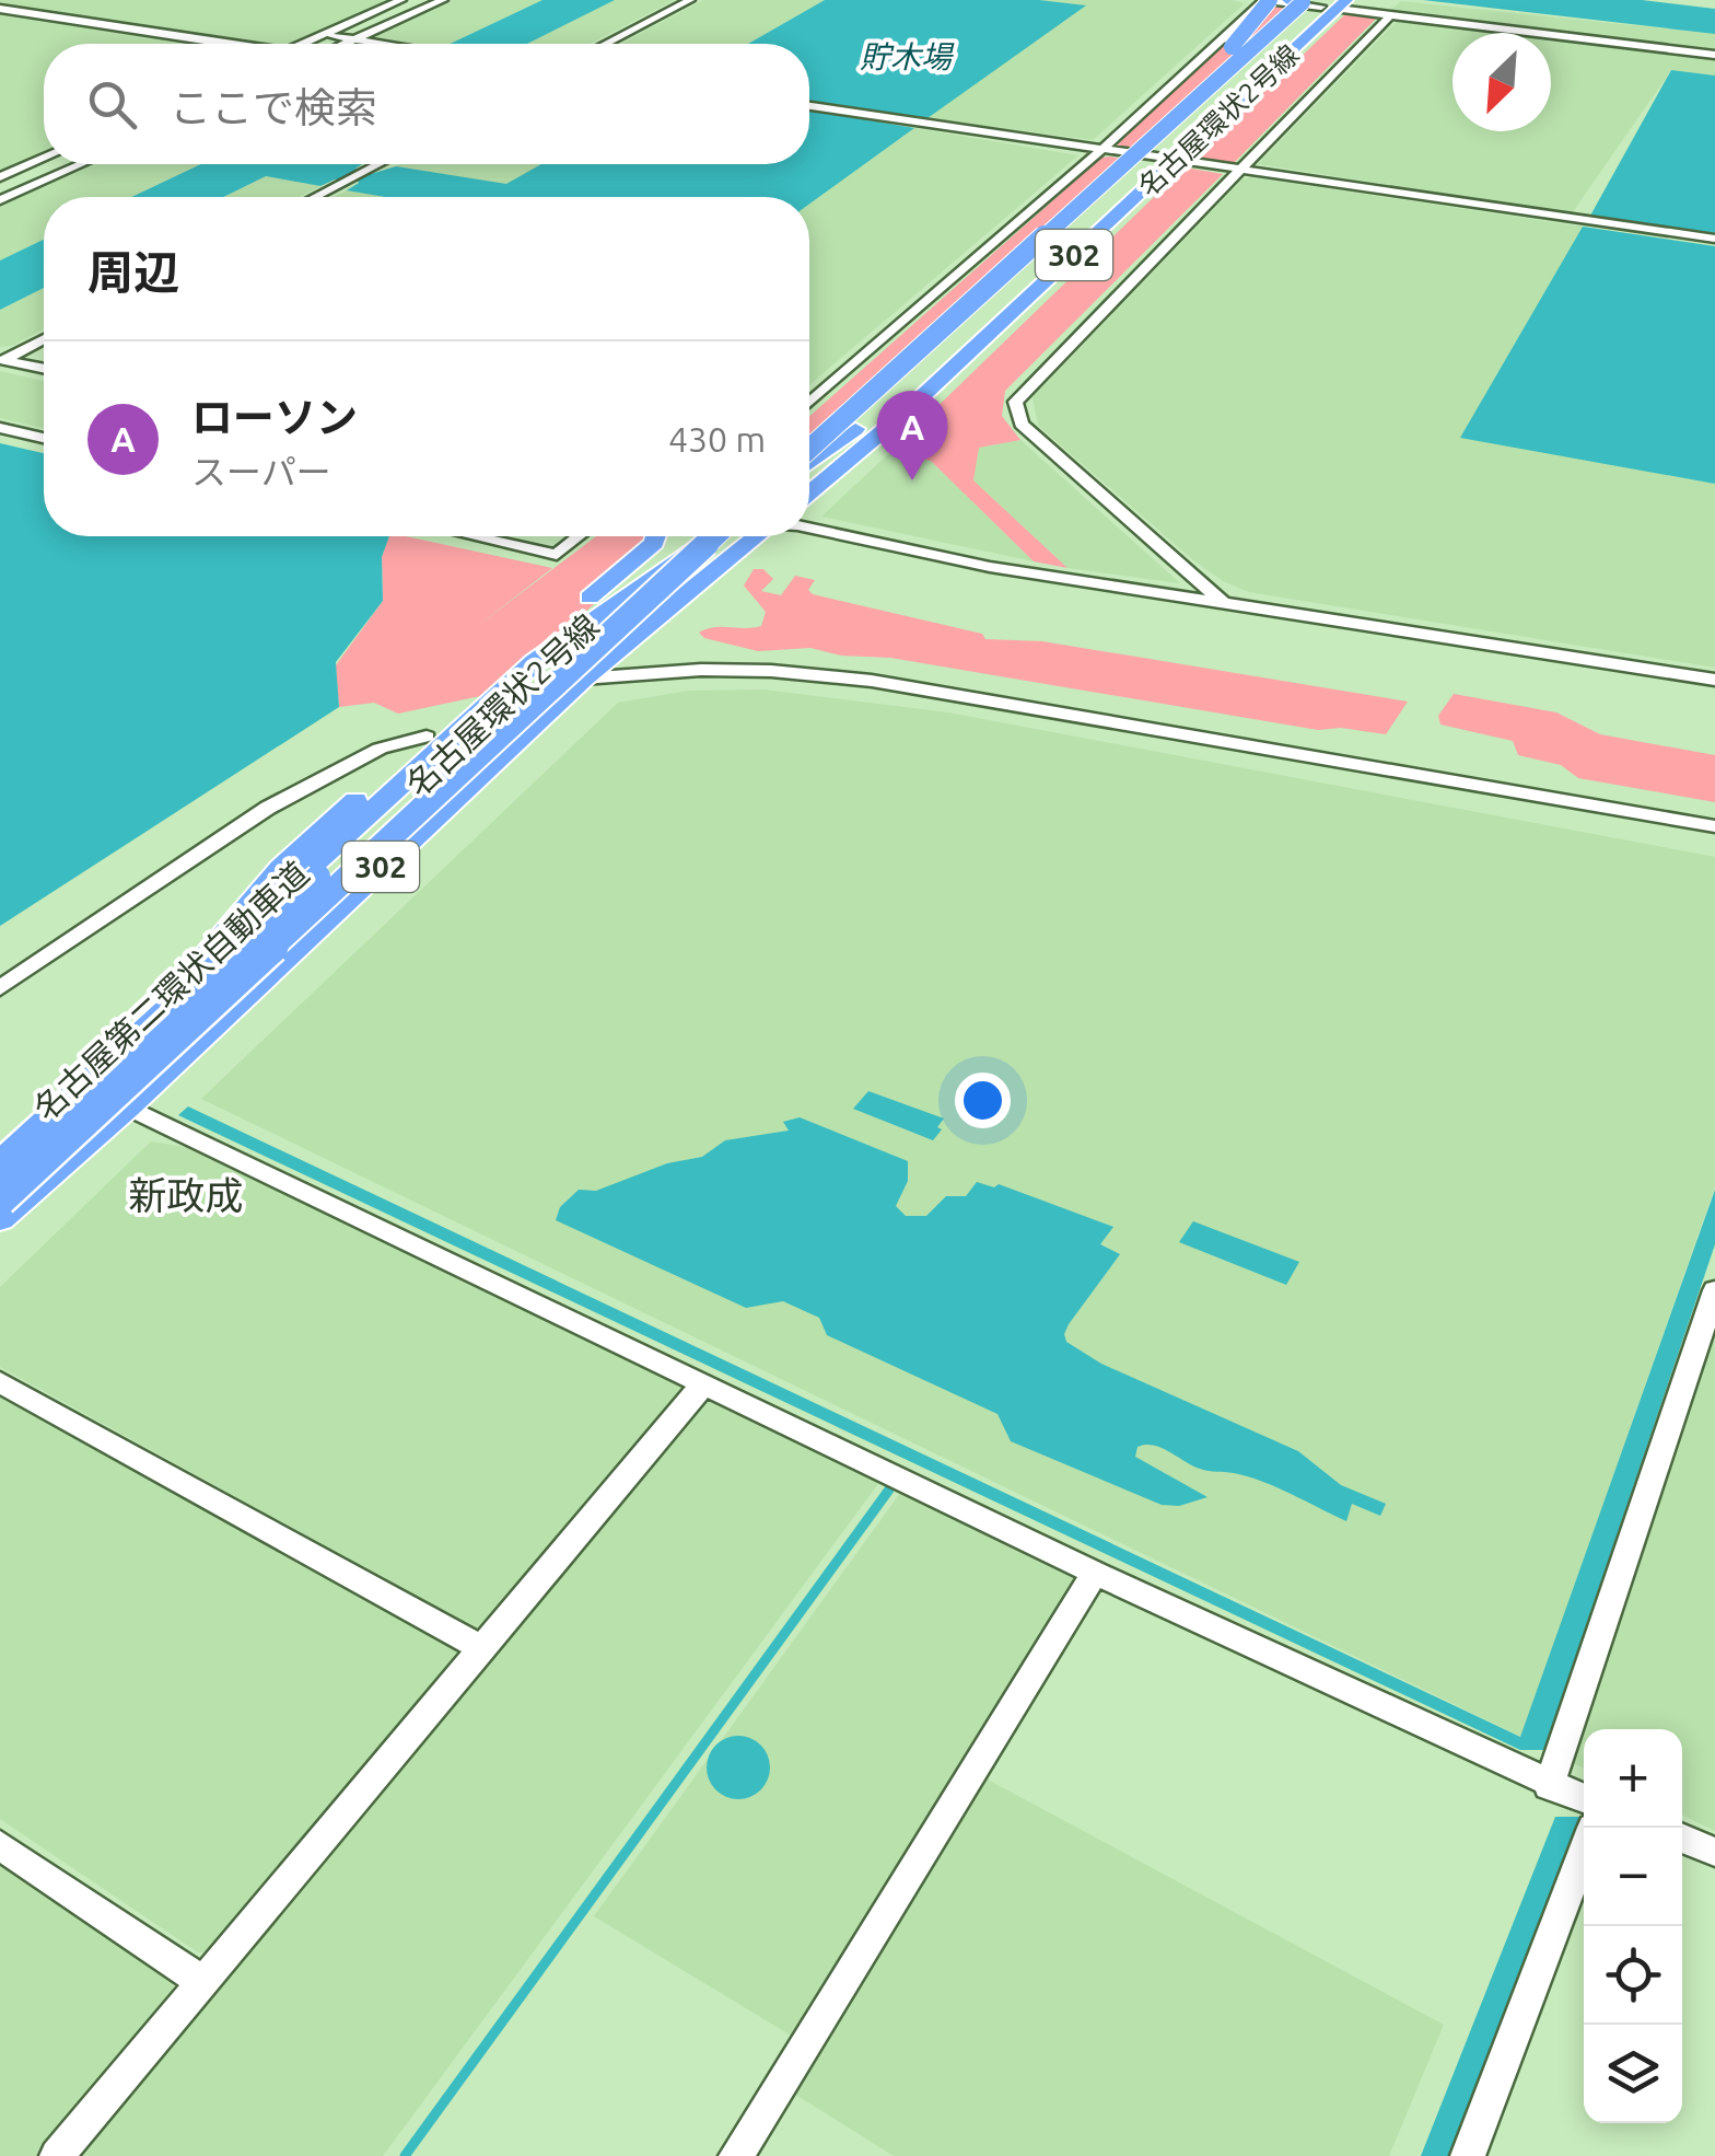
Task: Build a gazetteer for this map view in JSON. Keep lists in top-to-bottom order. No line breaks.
{"streets":{"highway":["名古屋環状2号線","302","名古屋第二環状自動車道"]},"districts":["新政成"],"water":["貯木場"],"north":"bottom left","page":{"search":"ここで検索","heading":"周辺","list":[{"mark":"A","name":"ローソン","note":"スーパー","value":"430 m"}],"pins":"A","map_buttons":["+","−"]}}
